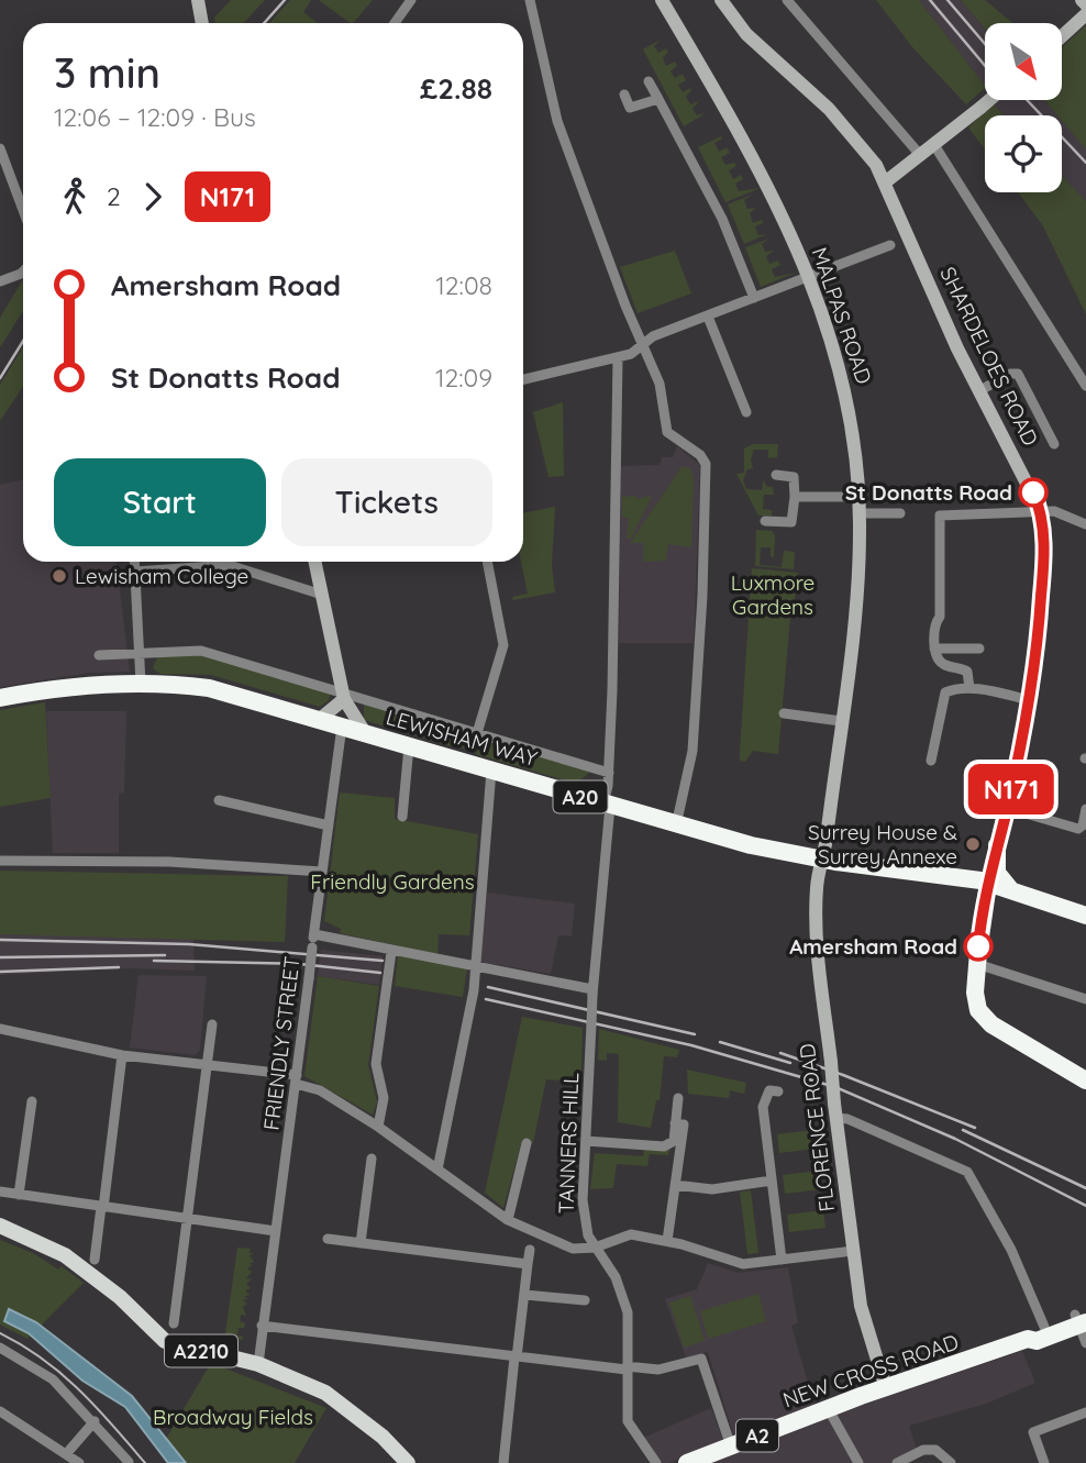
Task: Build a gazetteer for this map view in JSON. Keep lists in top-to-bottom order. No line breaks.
{"streets":{"highway":["LEWISHAM WAY","A20","NEW CROSS ROAD","A2"],"main road":["A2210"],"street":["MALPAS ROAD","SHARDELOES ROAD","FRIENDLY STREET","FLORENCE ROAD","TANNERS HILL"]},"crossings":[["MALPAS ROAD","LEWISHAM WAY"],["MALPAS ROAD","FLORENCE ROAD"],["SHARDELOES ROAD","LEWISHAM WAY"],["LEWISHAM WAY","FRIENDLY STREET"],["LEWISHAM WAY","FLORENCE ROAD"],["LEWISHAM WAY","TANNERS HILL"],["FRIENDLY STREET","A2210"],["FLORENCE ROAD","NEW CROSS ROAD"]],"parks":["Luxmore Gardens","Friendly Gardens","Broadway Fields"],"places":["St Donatts Road","Lewisham College","Surrey House & Surrey Annexe","Amersham Road"],"lines":["bus line N171"],"north":"bottom right","page":{"on_map":"N171","heading":["3 min","12:06 – 12:09 · Bus","£2.88"],"legs":["2","N171"],"list":[{"name":"Amersham Road","value":"12:08"},{"name":"St Donatts Road","value":"12:09"}],"buttons":["Start","Tickets"]}}
